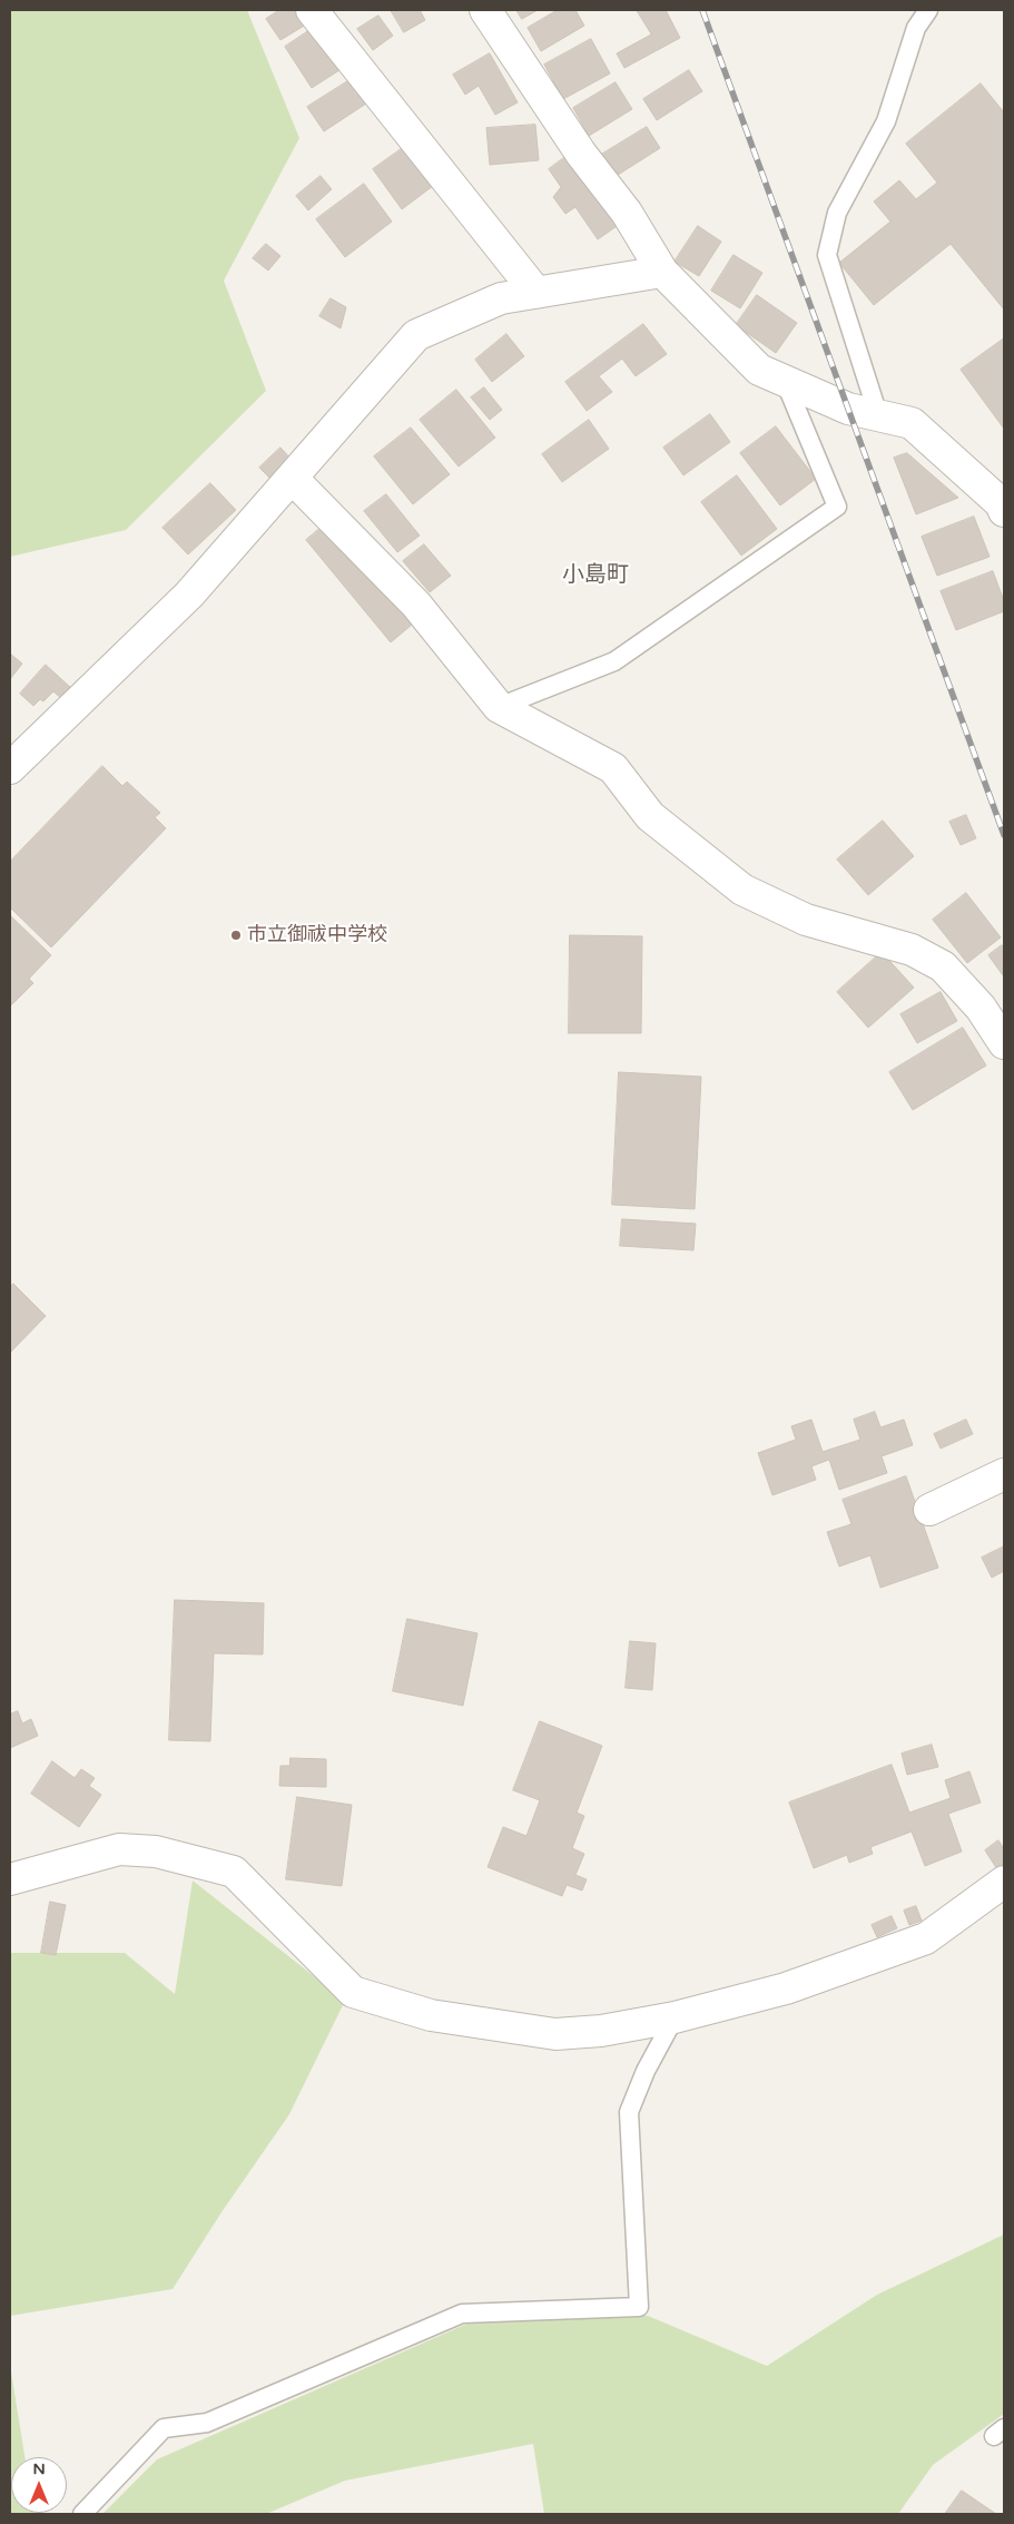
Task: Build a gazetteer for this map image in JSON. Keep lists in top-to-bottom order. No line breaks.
{"districts":["小島町"],"places":["市立御祓中学校"],"north":"top"}
